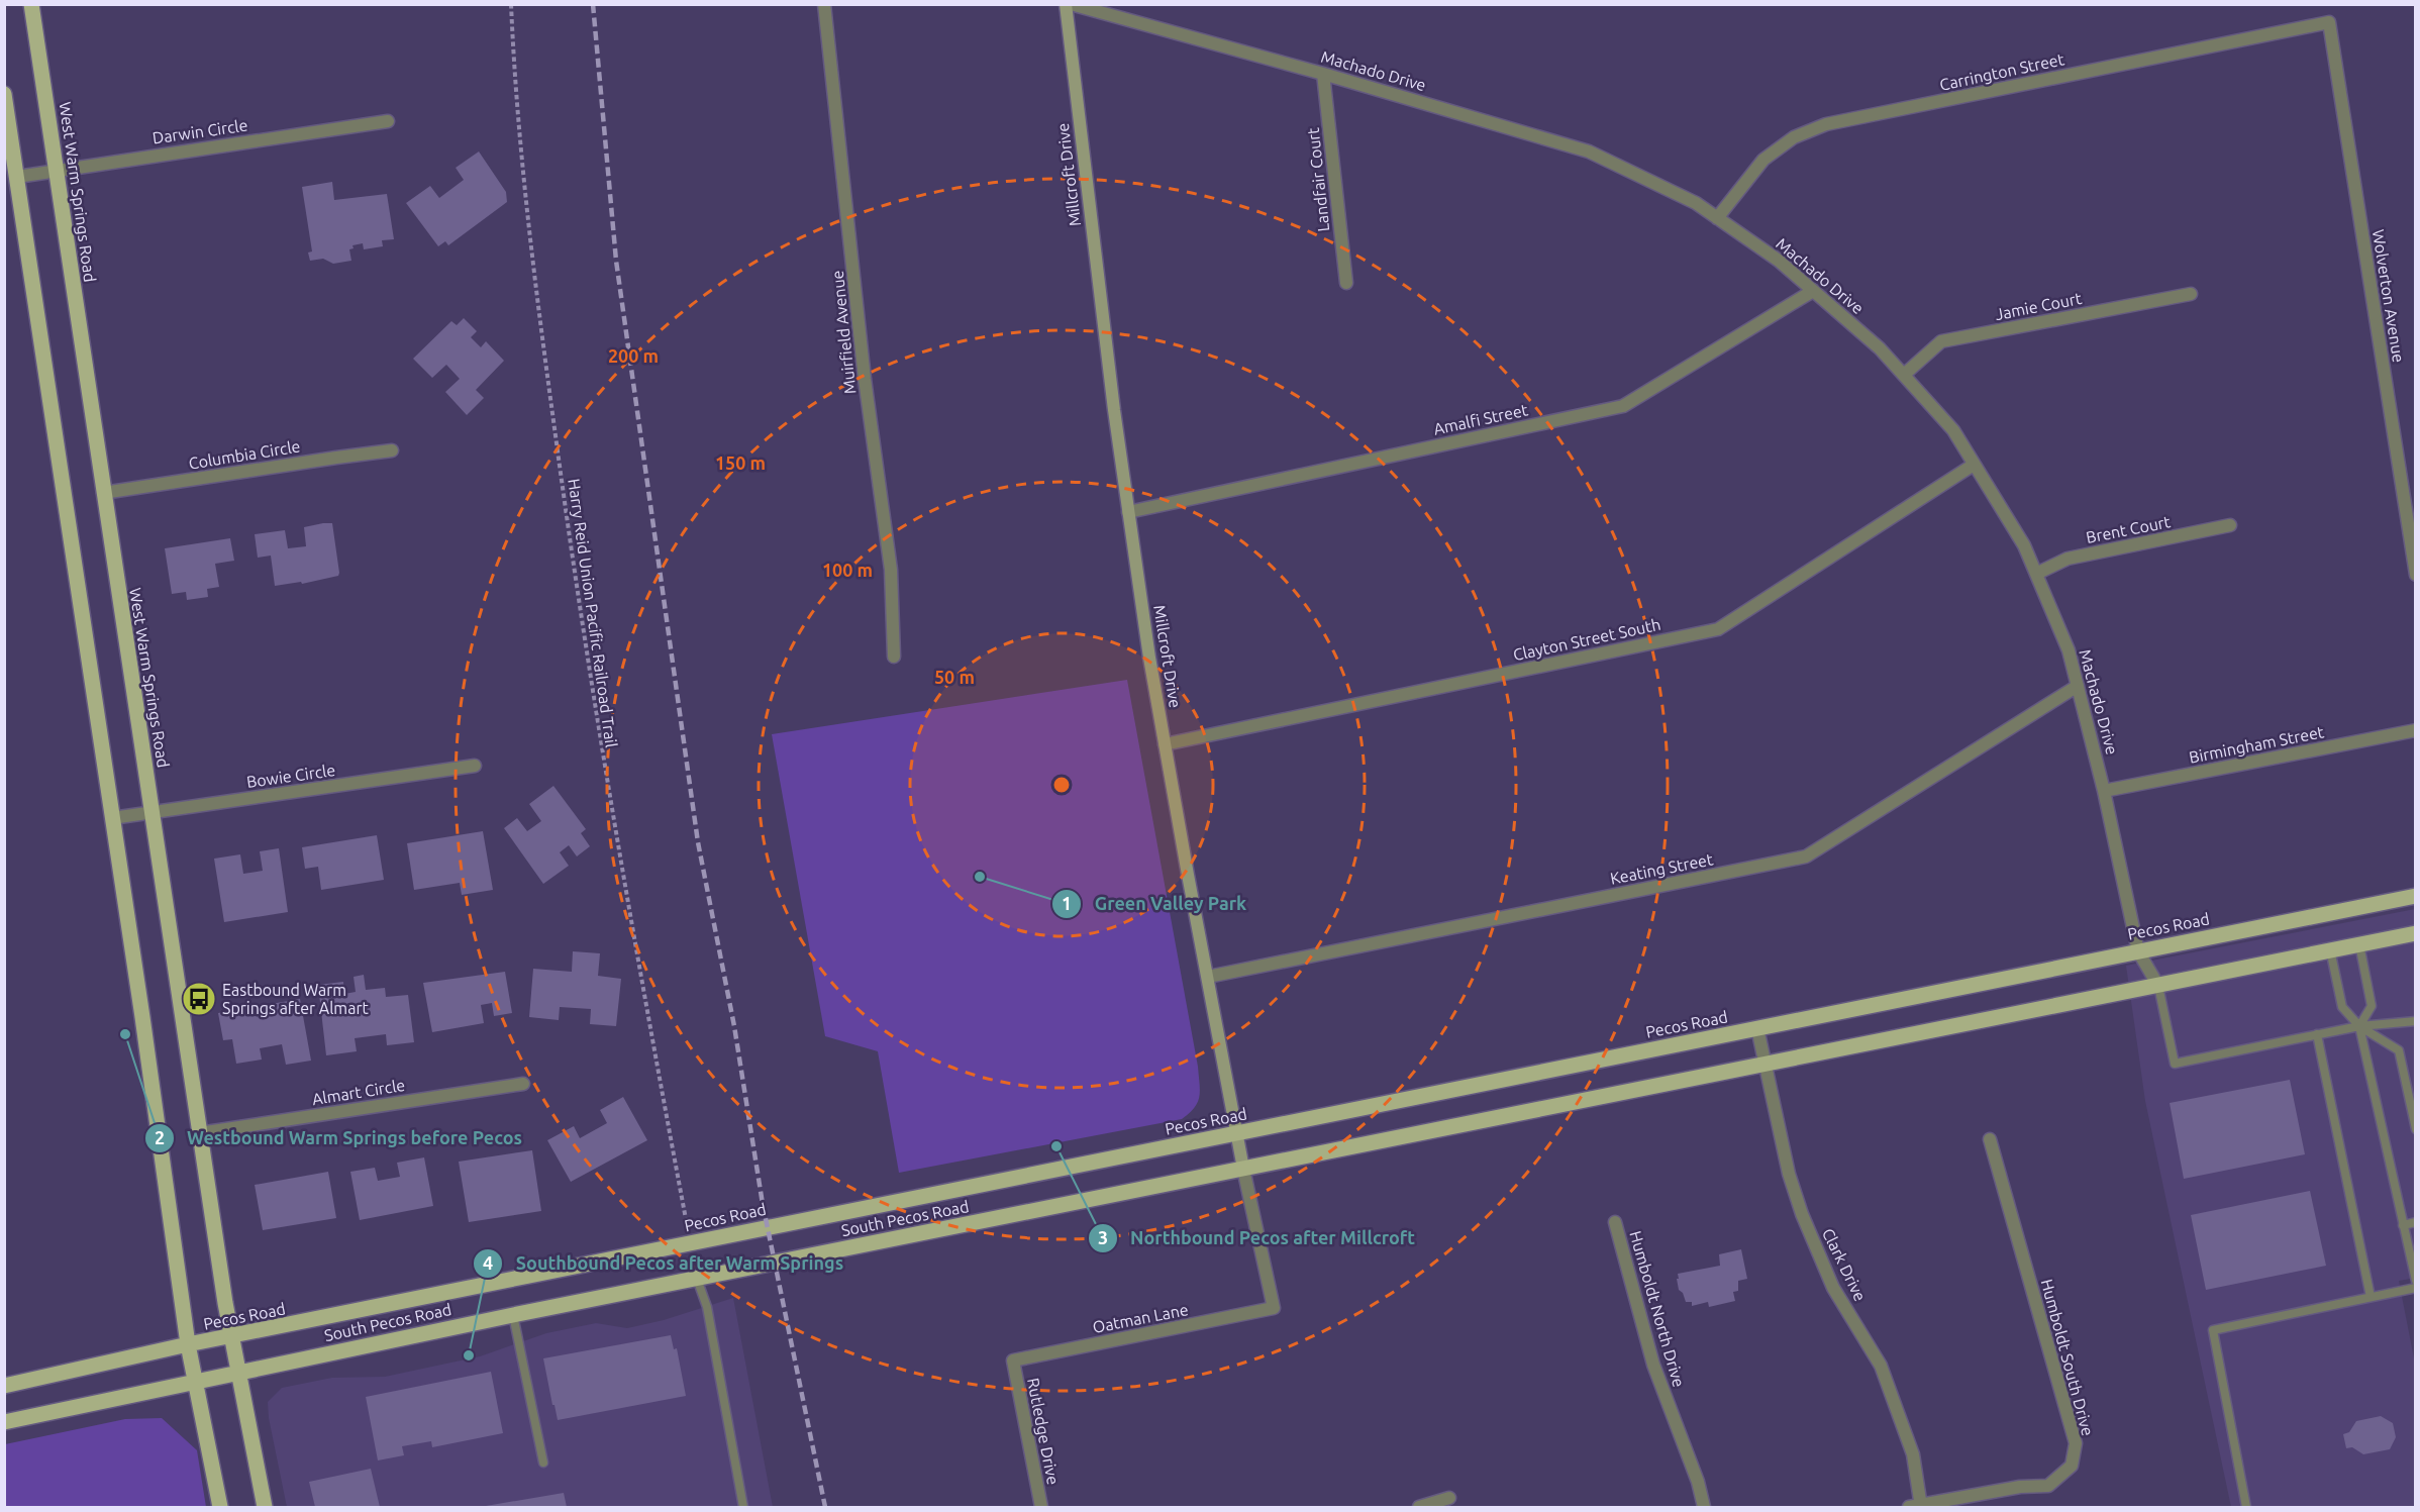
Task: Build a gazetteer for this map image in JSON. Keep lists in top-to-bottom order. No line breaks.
{"streets":{"main road":["West Warm Springs Road","Pecos Road","South Pecos Road"],"street":["Machado Drive","Carrington Street","Darwin Circle","Millcroft Drive","Landfair Court","Wolverton Avenue","Jamie Court","Muirfield Avenue","Amalfi Street","Columbia Circle","Brent Court","Clayton Street South","Birmingham Street","Bowie Circle","Keating Street","Almart Circle","Clark Drive","Humboldt North Drive","Oatman Lane","Humboldt South Drive","Rutledge Drive"],"path":["Harry Reid Union Pacific Railroad Trail"]},"crossings":[["Machado Drive","Carrington Street"],["Machado Drive","Landfair Court"],["Machado Drive","Jamie Court"],["Machado Drive","Amalfi Street"],["Machado Drive","Brent Court"],["Machado Drive","Clayton Street South"],["Machado Drive","Birmingham Street"],["Machado Drive","Keating Street"],["Machado Drive","Pecos Road"],["Carrington Street","Wolverton Avenue"],["Darwin Circle","West Warm Springs Road"],["Millcroft Drive","Amalfi Street"],["Millcroft Drive","Clayton Street South"],["Millcroft Drive","Keating Street"],["Millcroft Drive","Pecos Road"],["Millcroft Drive","South Pecos Road"],["Millcroft Drive","Oatman Lane"],["West Warm Springs Road","Columbia Circle"],["West Warm Springs Road","Bowie Circle"],["West Warm Springs Road","Pecos Road"],["West Warm Springs Road","Almart Circle"],["West Warm Springs Road","South Pecos Road"],["Pecos Road","Clark Drive"],["South Pecos Road","Clark Drive"],["Clark Drive","Humboldt South Drive"],["Oatman Lane","Rutledge Drive"]],"places":{"other":["Green Valley Park","Westbound Warm Springs before Pecos","Northbound Pecos after Millcroft","Southbound Pecos after Warm Springs"],"bus stop":["Eastbound Warm Springs after Almart"]},"rings":["200 m","150 m","100 m","50 m"]}
